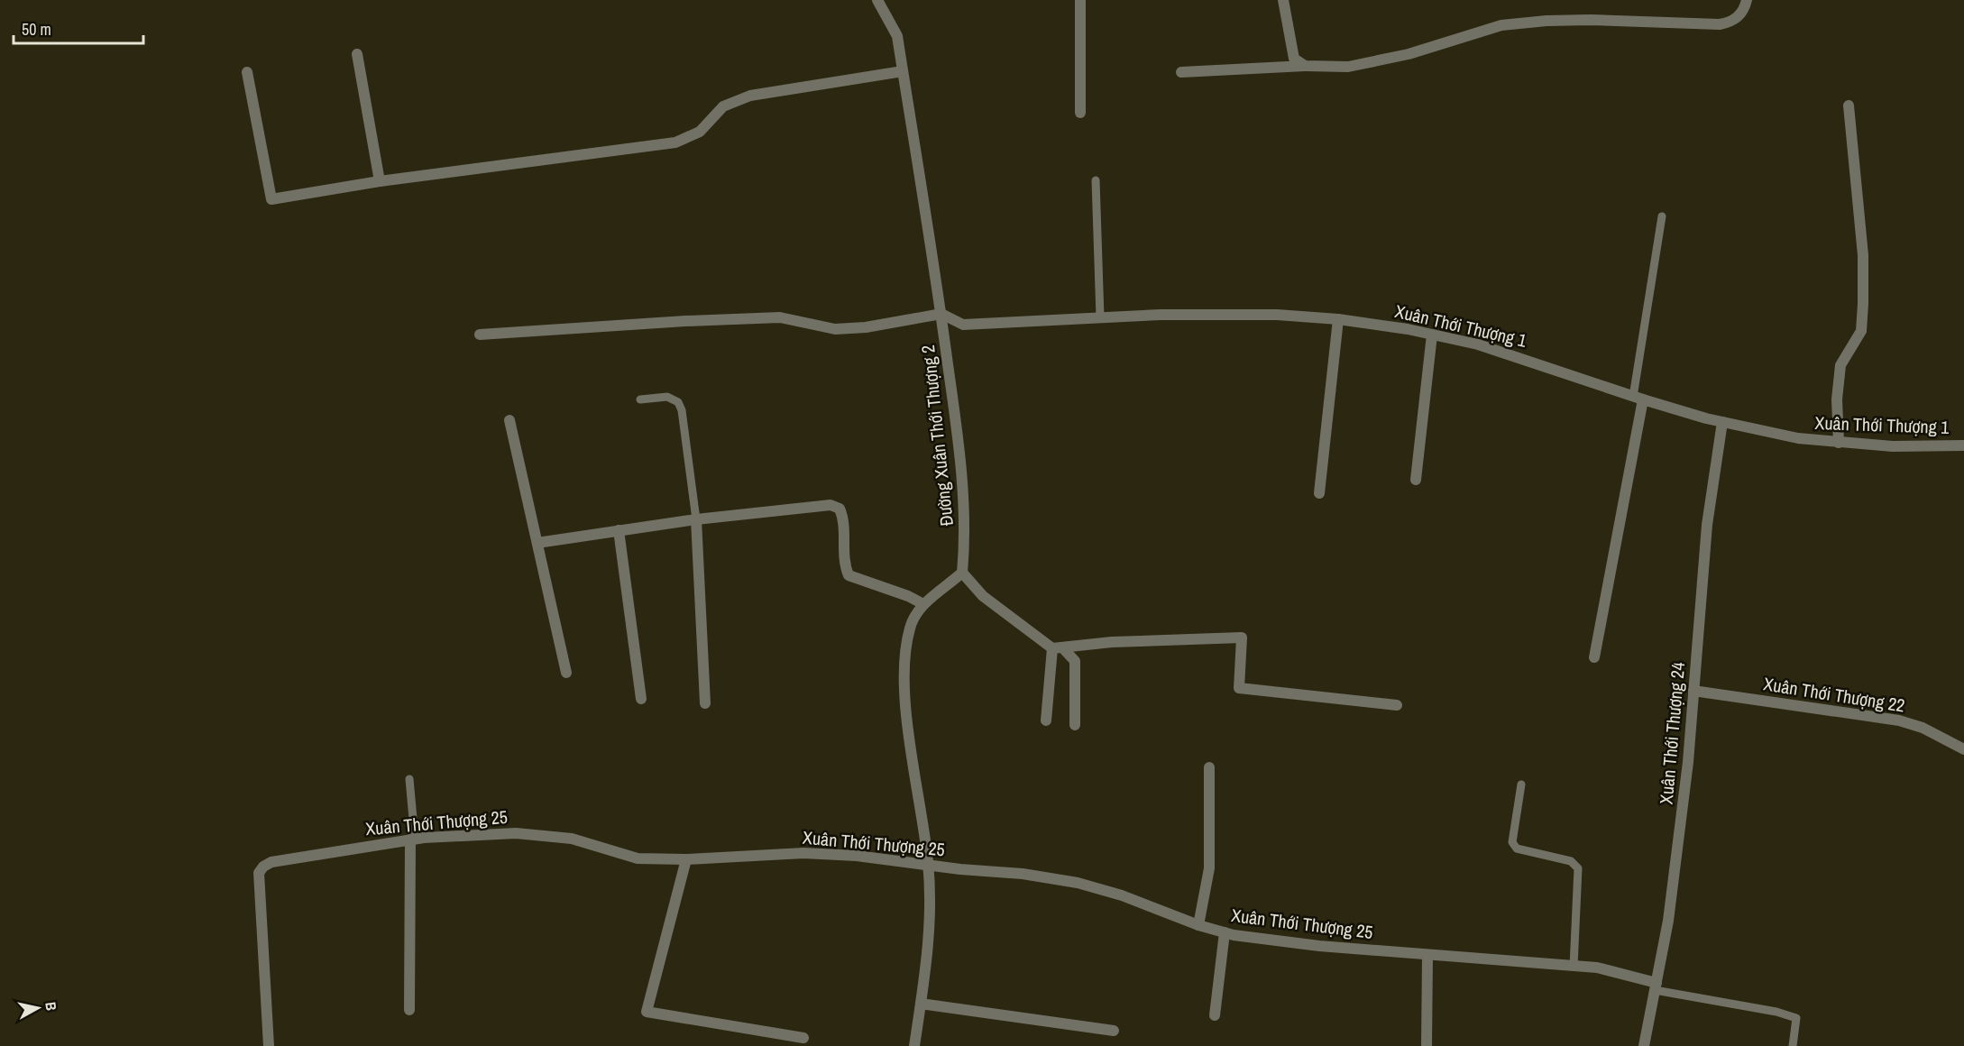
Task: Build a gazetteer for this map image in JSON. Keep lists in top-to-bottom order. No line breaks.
{"streets":{"street":["Xuân Thới Thượng 1","Đường Xuân Thới Thượng 2","Xuân Thới Thượng 22","Xuân Thới Thượng 24","Xuân Thới Thượng 25"]},"crossings":[["Xuân Thới Thượng 1","Đường Xuân Thới Thượng 2"],["Xuân Thới Thượng 1","Xuân Thới Thượng 24"],["Xuân Thới Thượng 22","Xuân Thới Thượng 24"],["Xuân Thới Thượng 24","Xuân Thới Thượng 25"]],"scale_bar":"50 m","north":"right"}
